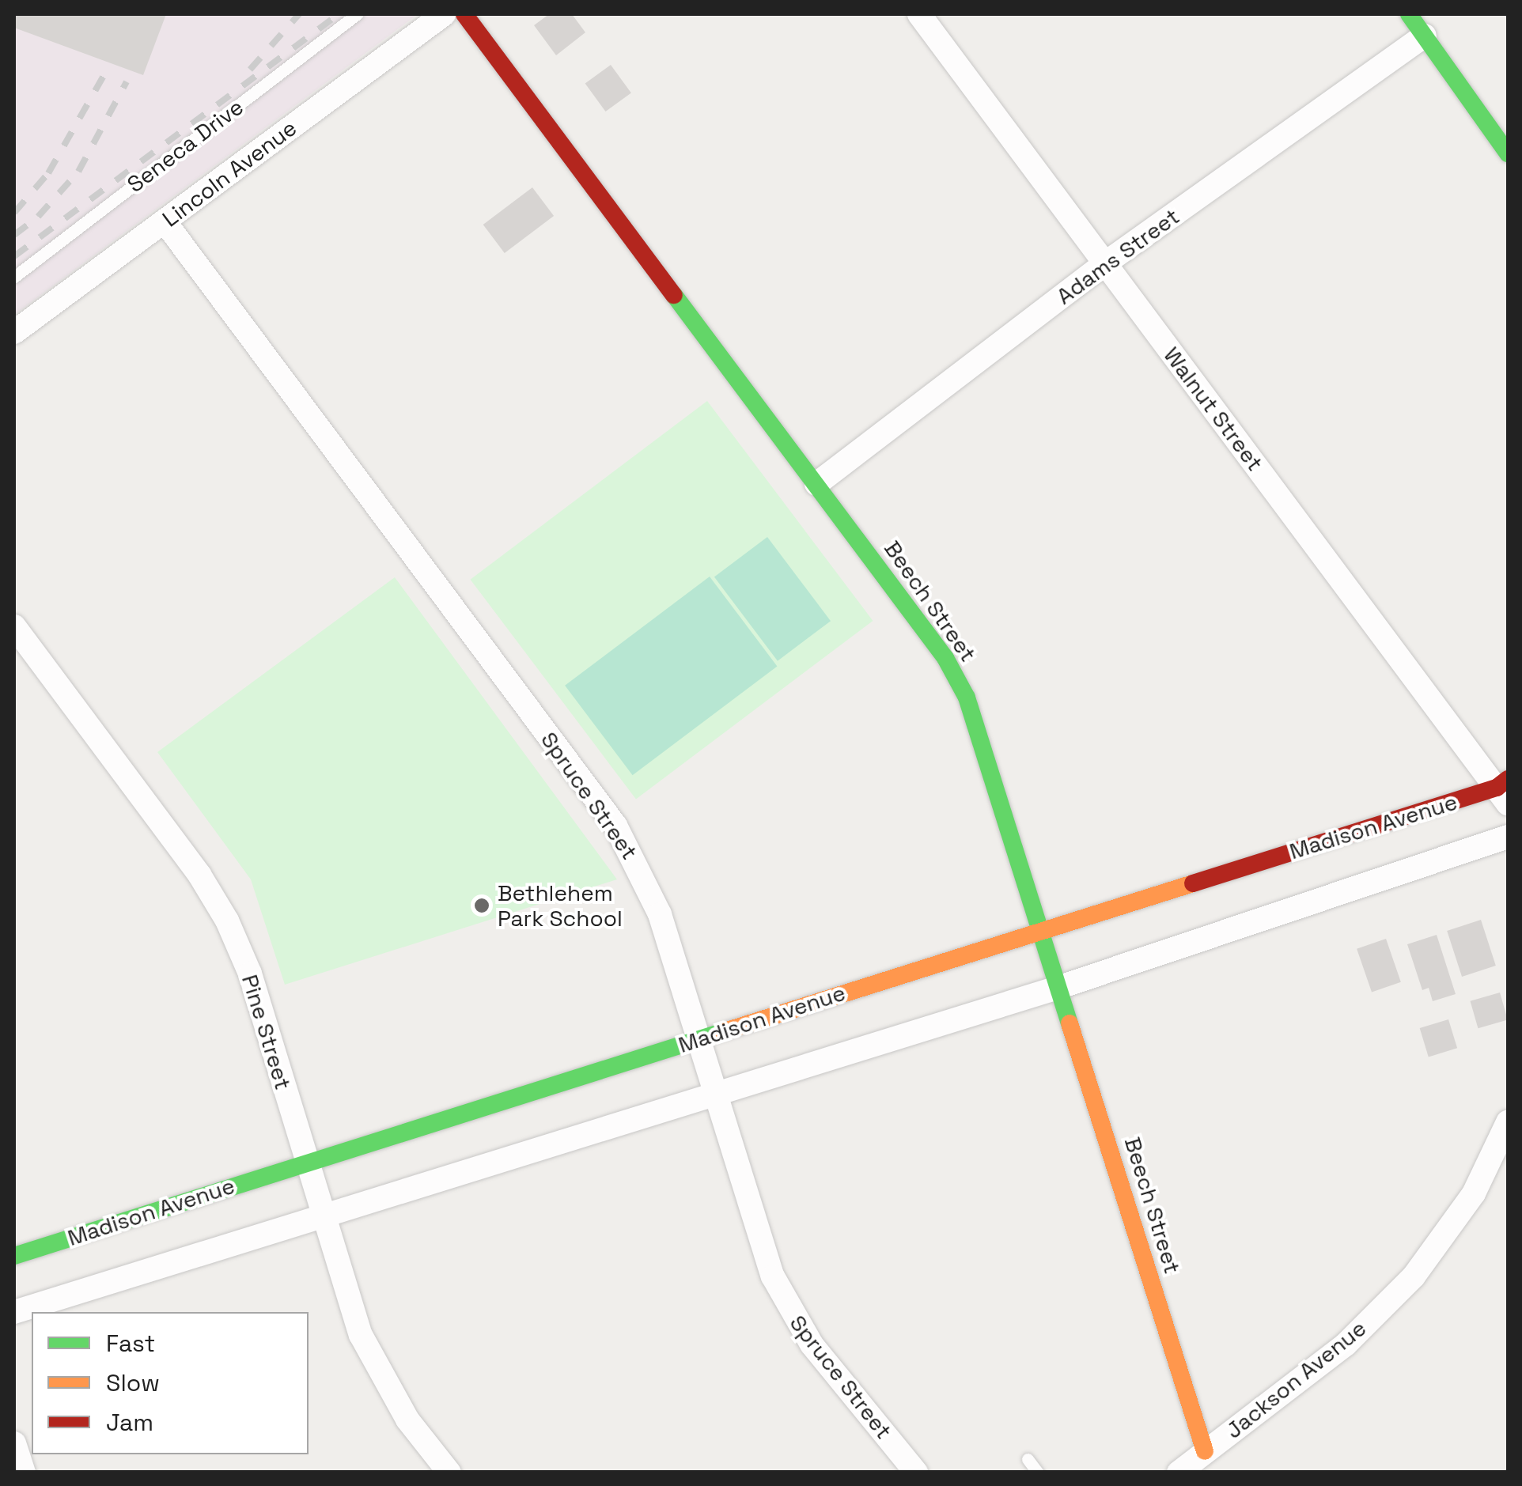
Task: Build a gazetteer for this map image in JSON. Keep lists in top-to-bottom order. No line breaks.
{"streets":{"main road":["Beech Street","Madison Avenue"],"street":["Lincoln Avenue","Adams Street","Walnut Street","Spruce Street","Pine Street","Jackson Avenue"],"lane":["Seneca Drive"]},"crossings":[["Lincoln Avenue","Spruce Street"],["Adams Street","Walnut Street"],["Adams Street","Beech Street"],["Walnut Street","Madison Avenue"],["Beech Street","Madison Avenue"],["Beech Street","Jackson Avenue"],["Spruce Street","Madison Avenue"],["Madison Avenue","Pine Street"]],"places":["Bethlehem Park School"],"legend":["Fast","Slow","Jam"]}
